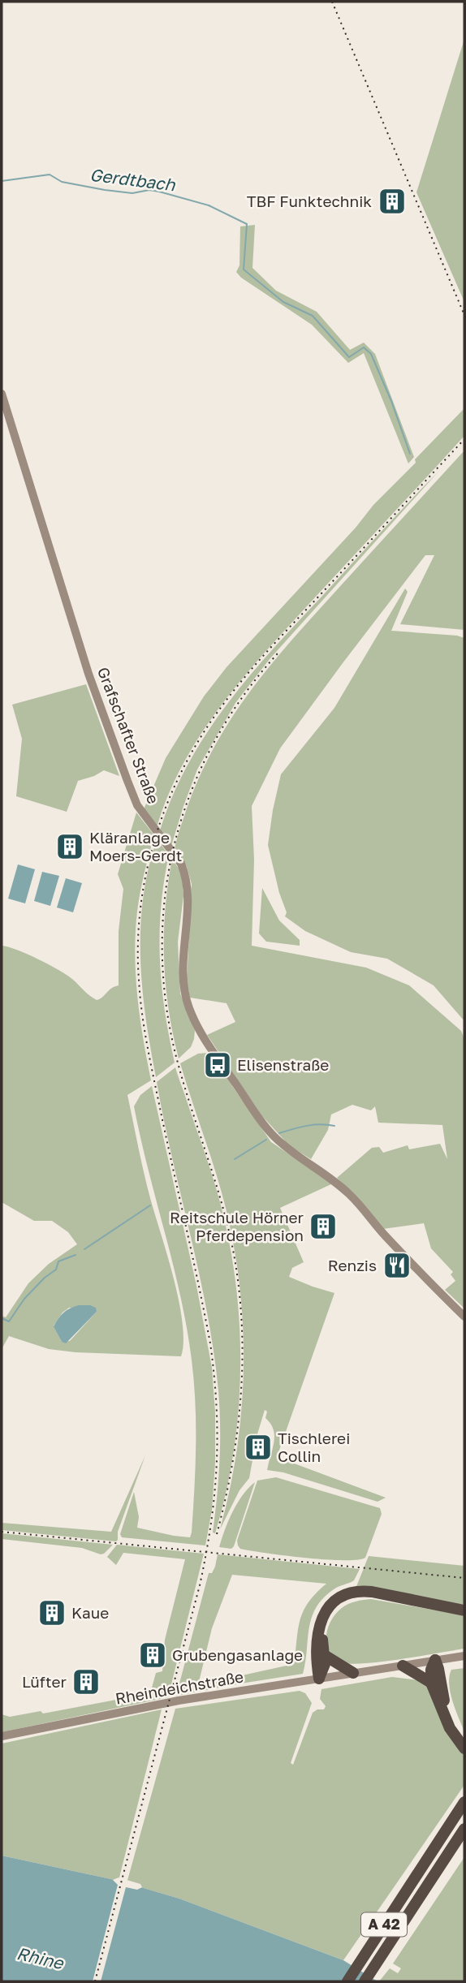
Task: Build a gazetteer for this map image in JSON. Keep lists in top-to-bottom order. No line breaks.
{"streets":{"highway":["A 42"],"main road":["Grafschafter Straße","Rheindeichstraße"]},"water":["Gerdtbach","Rhine"],"places":{"building":["TBF Funktechnik","Kläranlage Moers-Gerdt","Reitschule Hörner Pferdepension","Tischlerei Collin","Kaue","Grubengasanlage","Lüfter"],"bus stop":["Elisenstraße"],"restaurant":["Renzis"]}}
